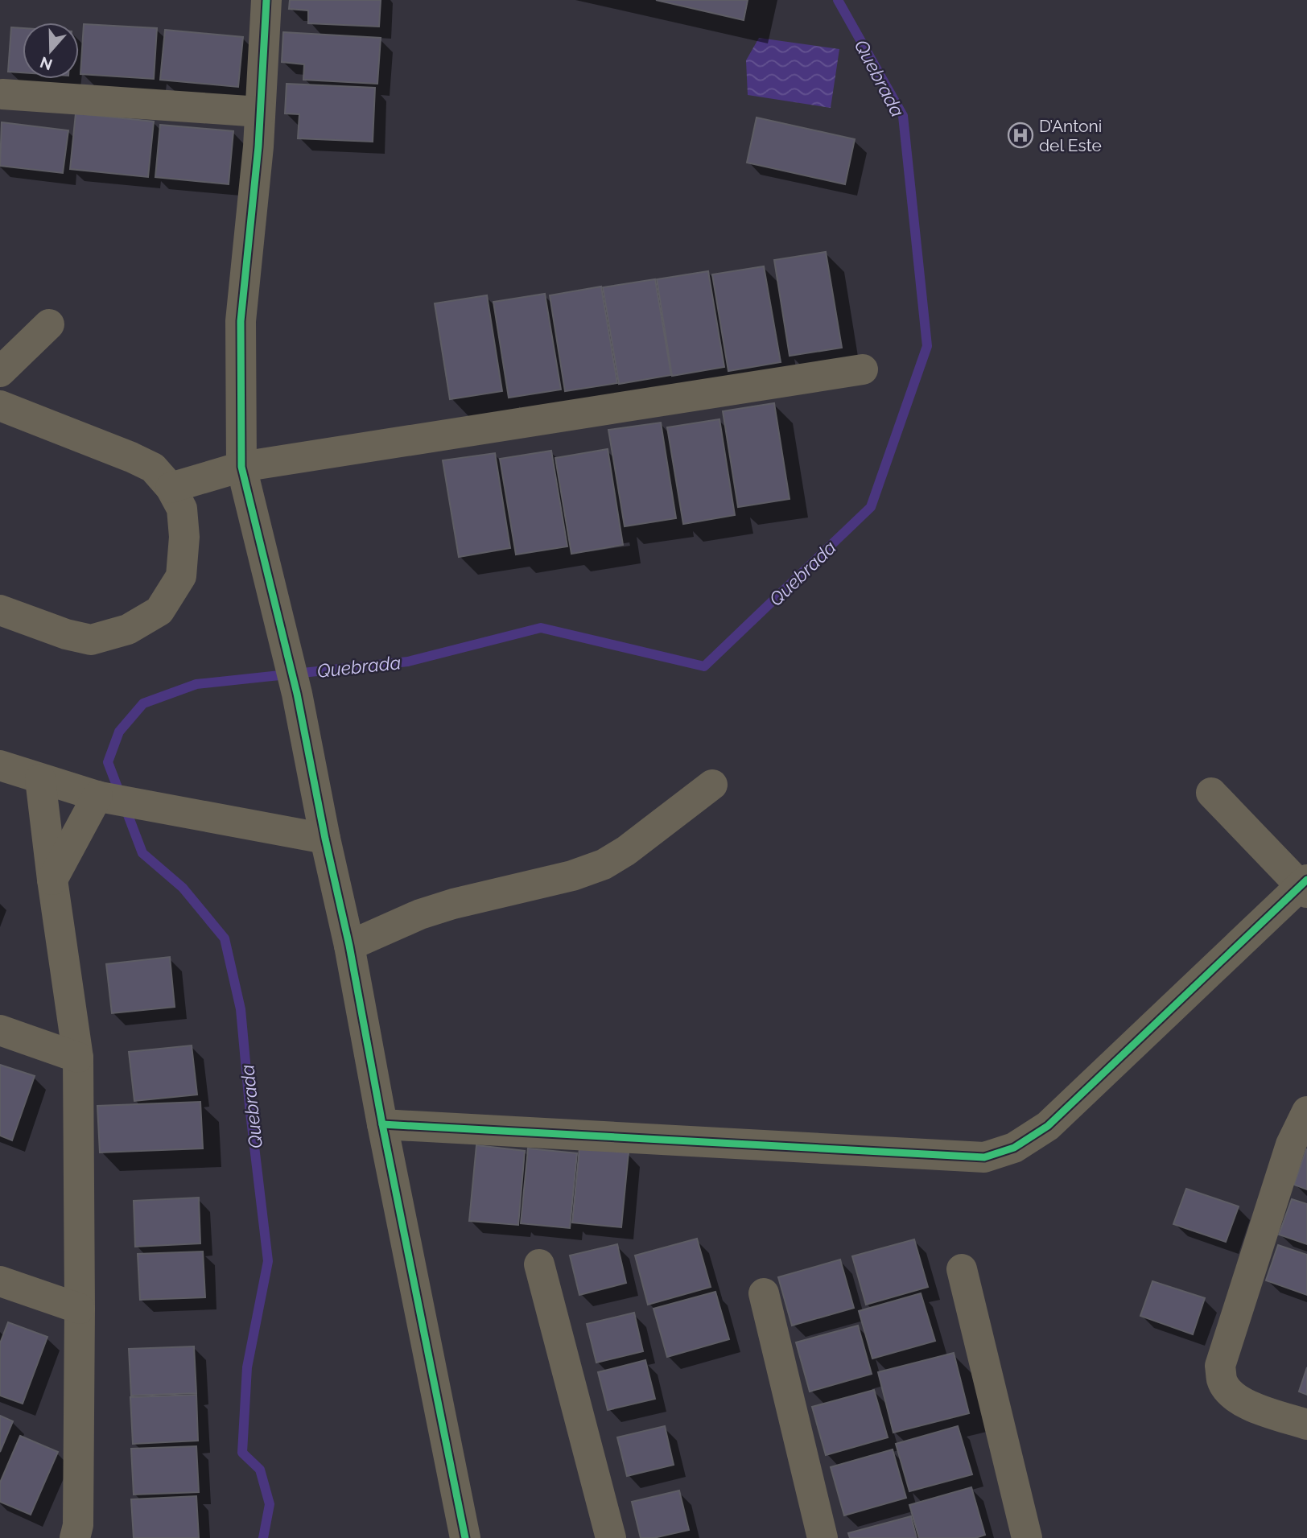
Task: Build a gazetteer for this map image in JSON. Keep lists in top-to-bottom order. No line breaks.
{"water":["Quebrada"],"places":{"hospital":["D’Antoni del Este"]},"north":"bottom"}
